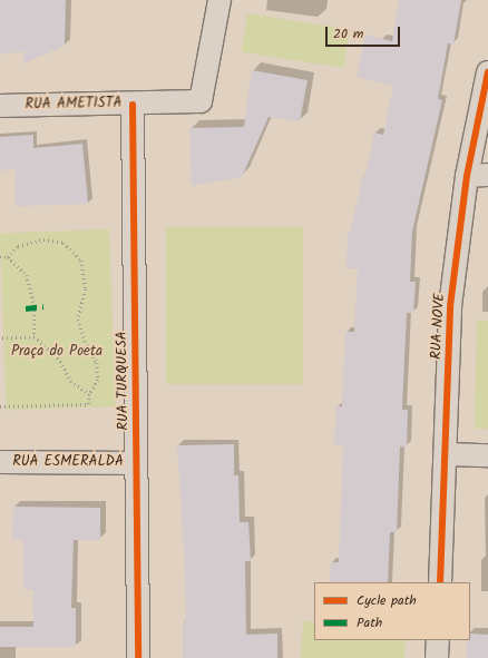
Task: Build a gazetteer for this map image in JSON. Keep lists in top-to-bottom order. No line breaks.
{"streets":{"street":["RUA AMETISTA","RUA NOVE","RUA TURQUESA","RUA ESMERALDA"]},"crossings":[["RUA AMETISTA","RUA TURQUESA"],["RUA TURQUESA","RUA ESMERALDA"]],"parks":["Praça do Poeta"],"legend":["Cycle path","Path"],"scale_bar":"20 m"}
